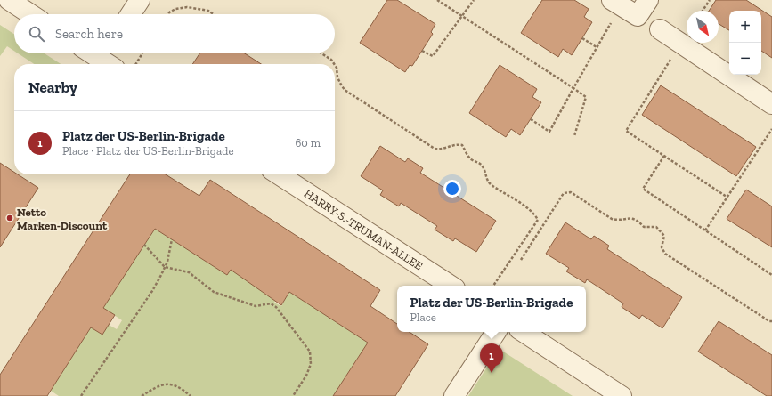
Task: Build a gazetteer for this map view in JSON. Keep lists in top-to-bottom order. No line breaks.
{"streets":{"street":["HARRY-S.-TRUMAN-ALLEE"]},"places":["Netto Marken-Discount"],"north":"bottom right","page":{"map_buttons":["+","−"],"search":"Search here","heading":"Nearby","list":[{"mark":"1","name":"Platz der US-Berlin-Brigade","note":"Place · Platz der US-Berlin-Brigade","value":"60 m"}],"popup":["Platz der US-Berlin-Brigade","Place"],"pins":"1"}}
